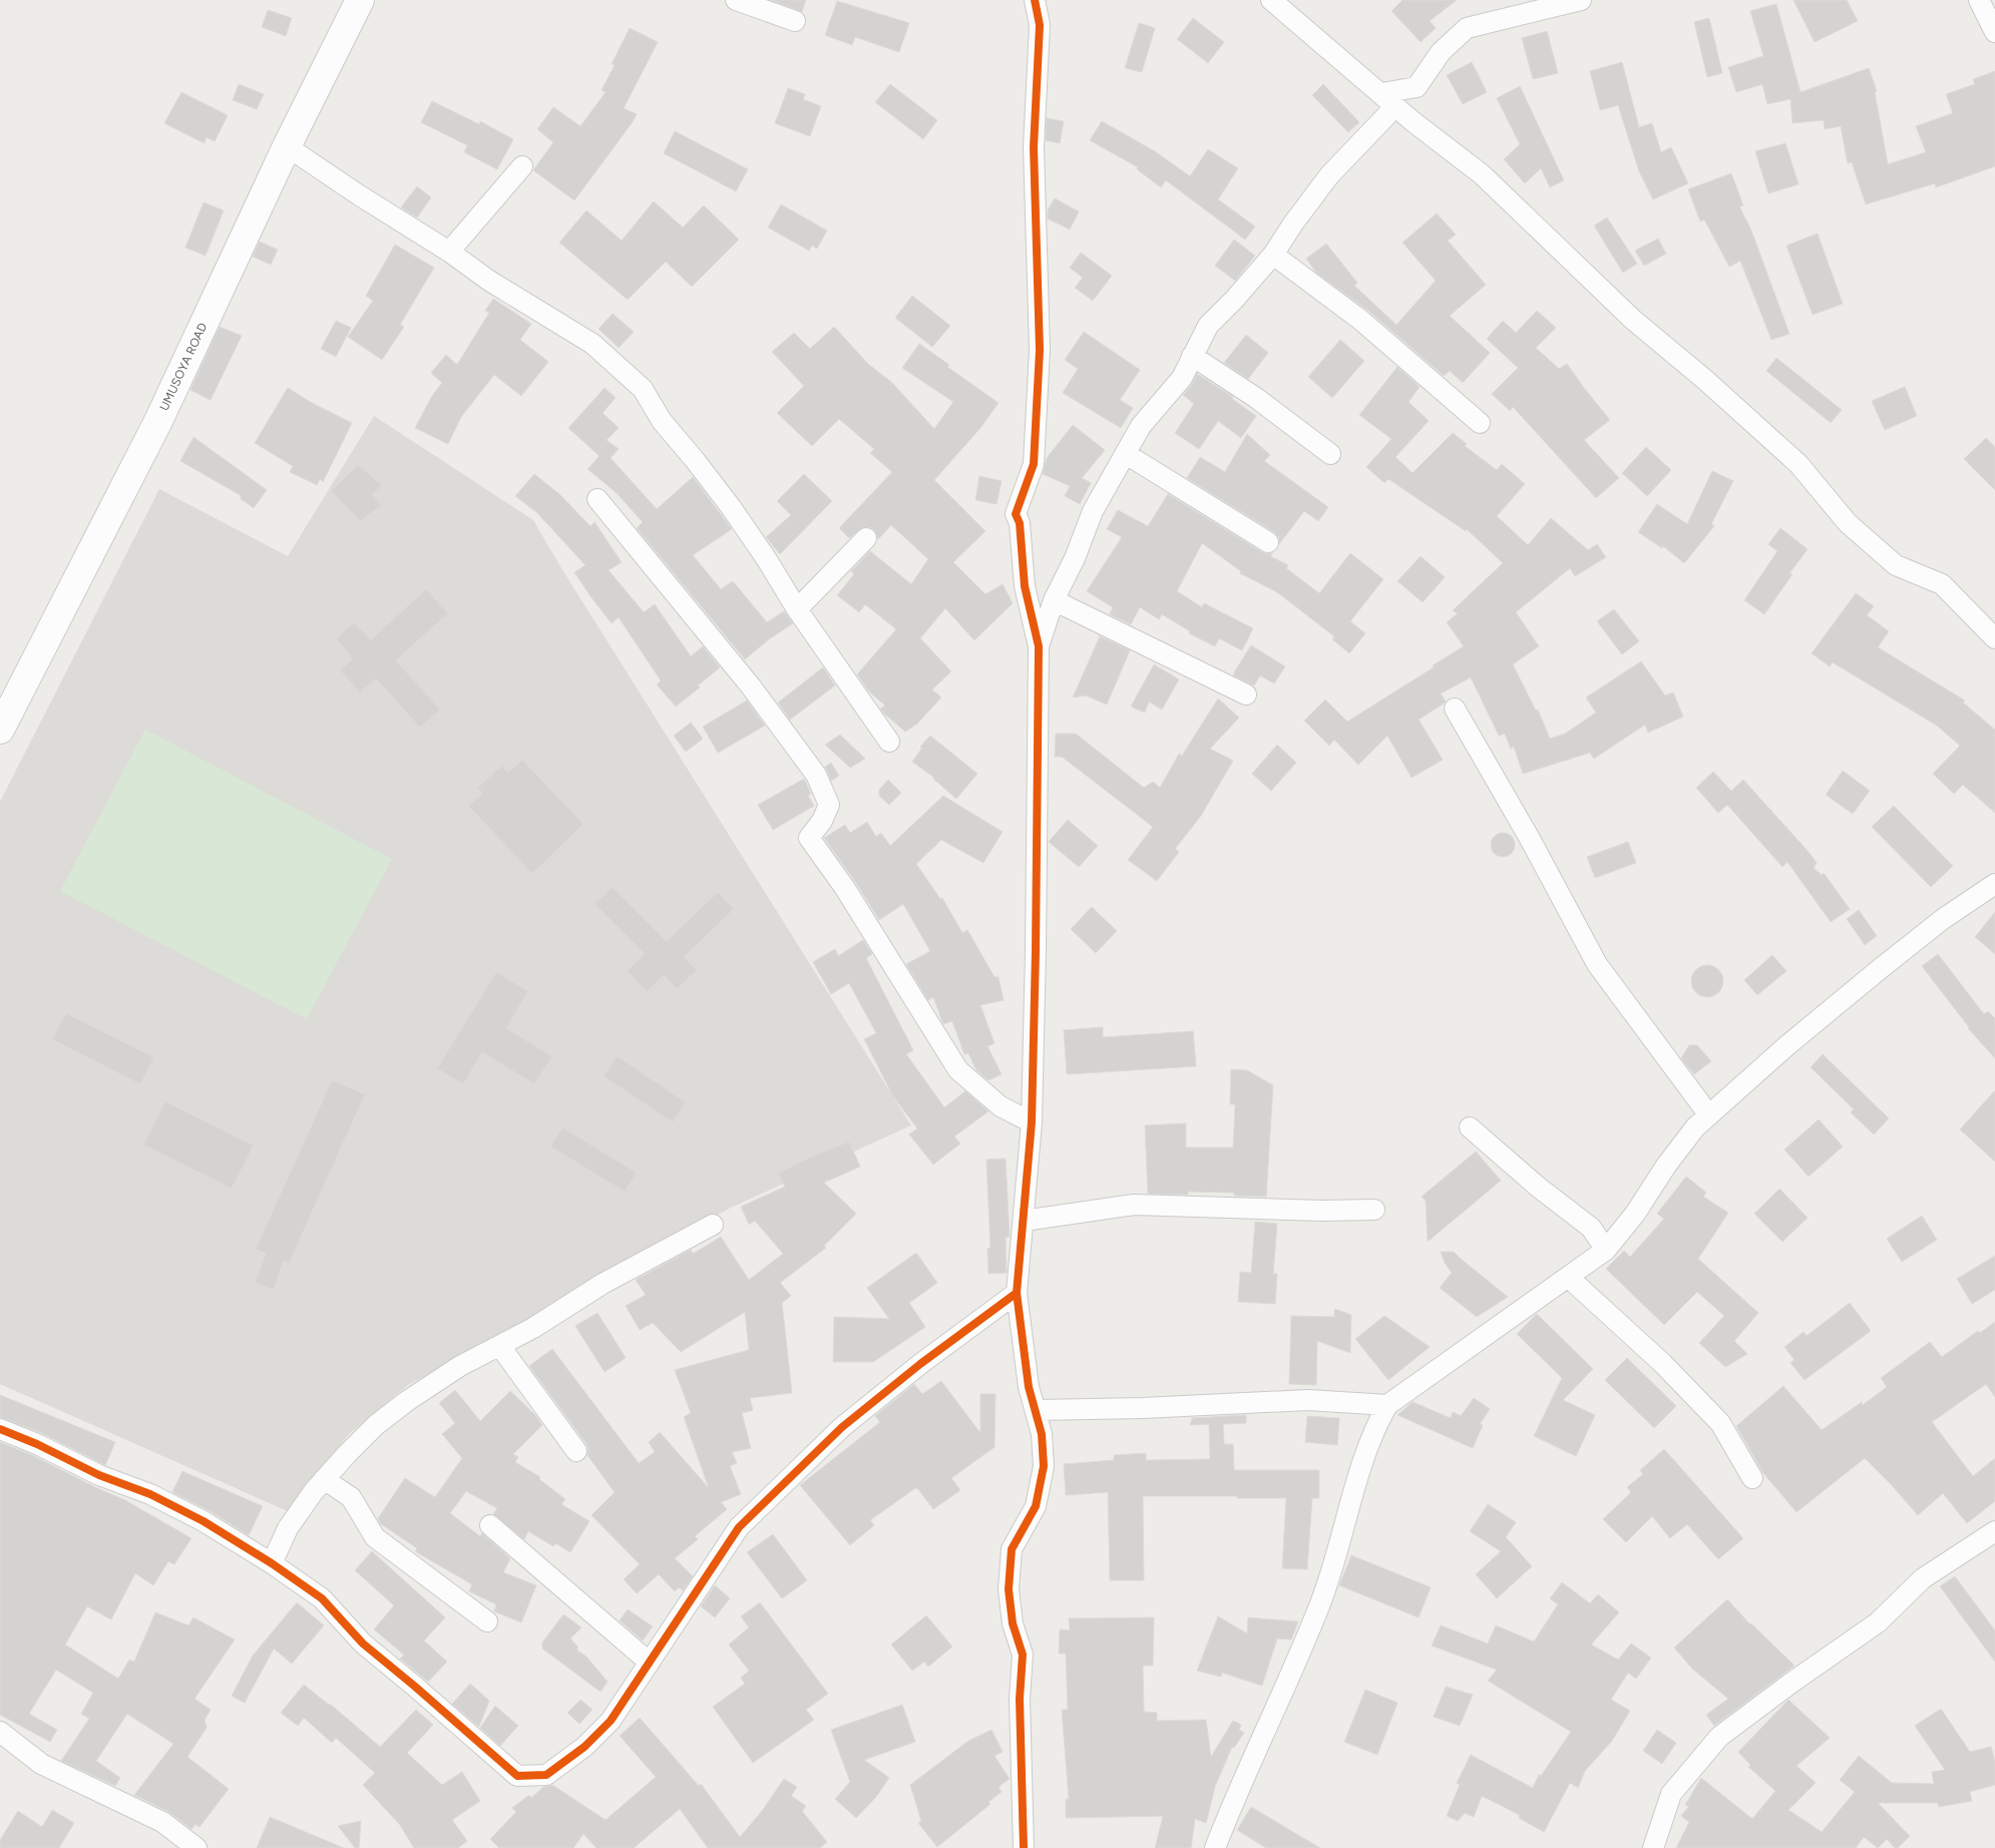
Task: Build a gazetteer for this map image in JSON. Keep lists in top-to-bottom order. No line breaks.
{"streets":{"main road":["UMUSOYA ROAD"]}}
